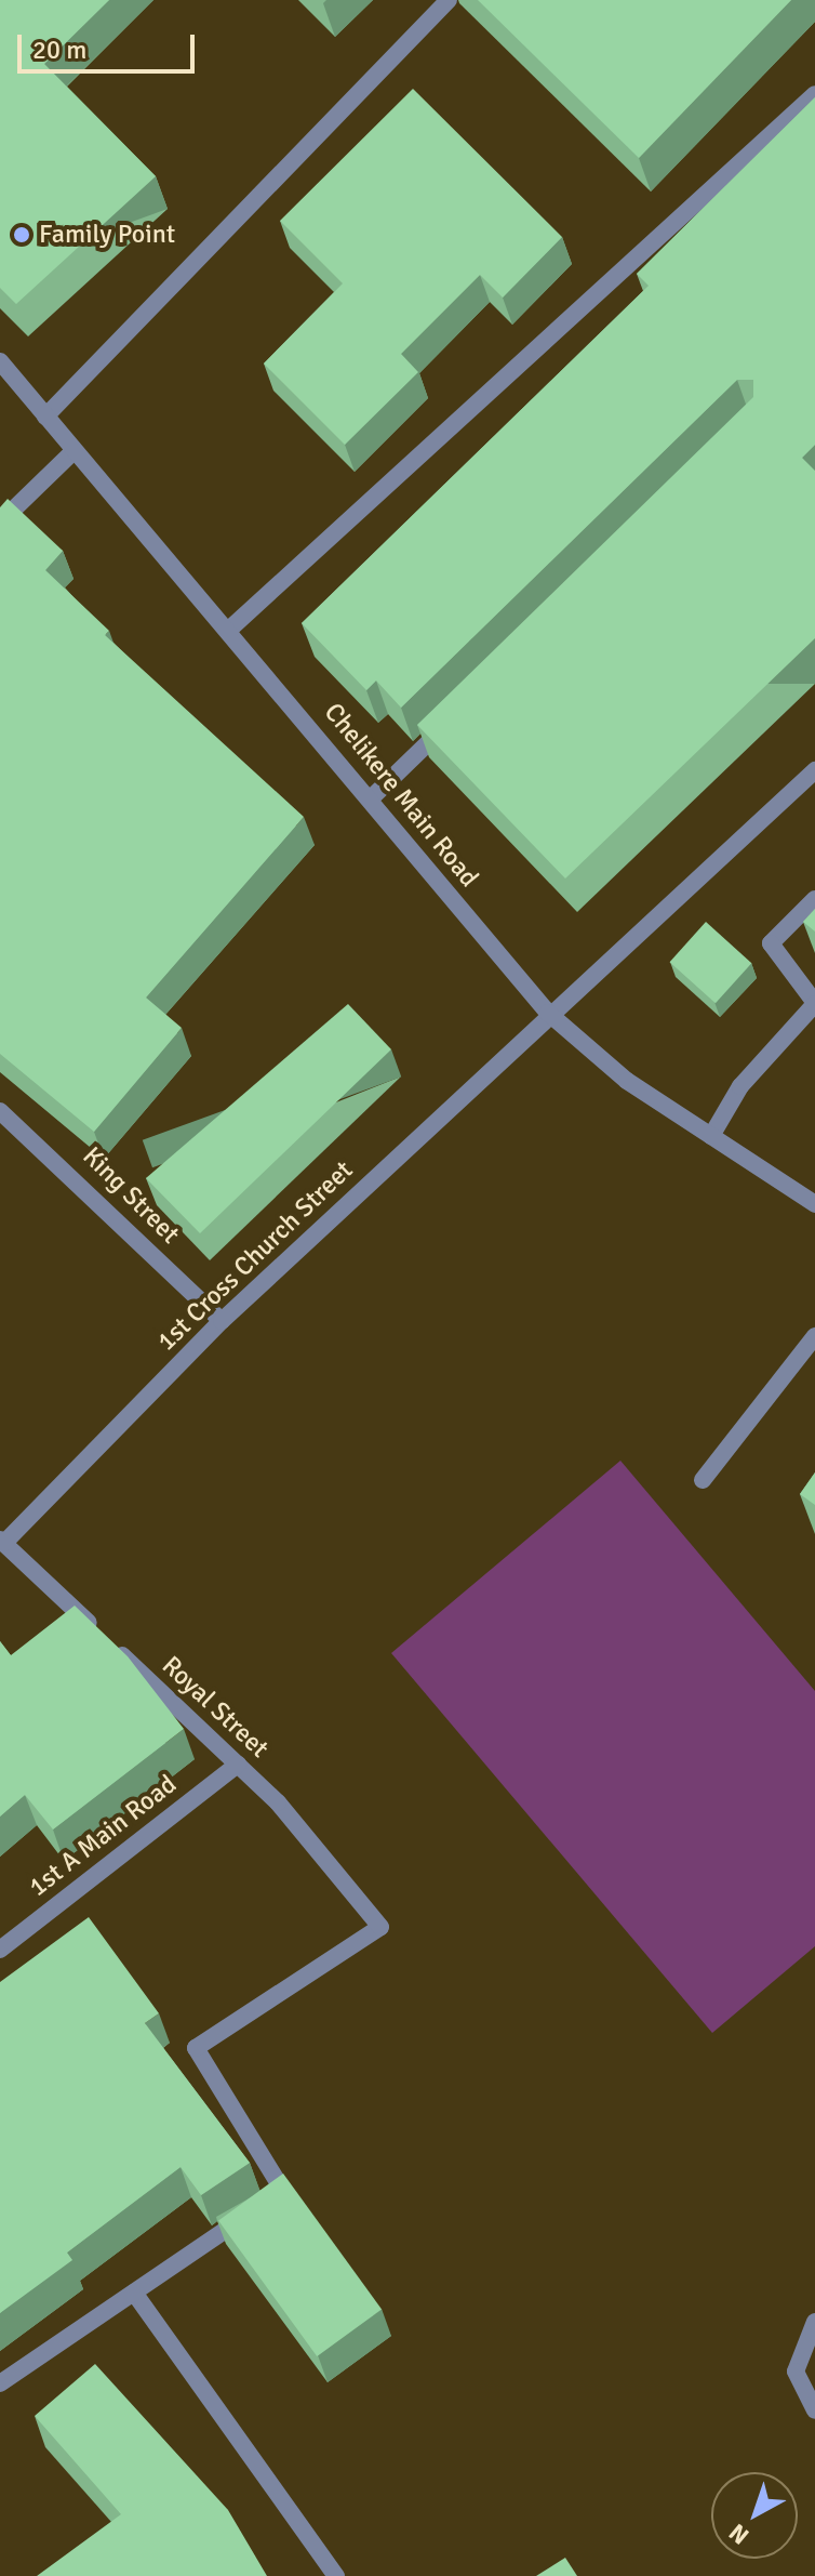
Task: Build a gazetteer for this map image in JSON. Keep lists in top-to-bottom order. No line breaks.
{"streets":{"street":["Chelikere Main Road","King Street","1st Cross Church Street","Royal Street","1st A Main Road"]},"crossings":[["Chelikere Main Road","1st Cross Church Street"],["King Street","1st Cross Church Street"],["1st Cross Church Street","Royal Street"],["Royal Street","1st A Main Road"]],"places":["Family Point"],"scale_bar":"20 m","north":"bottom left"}
